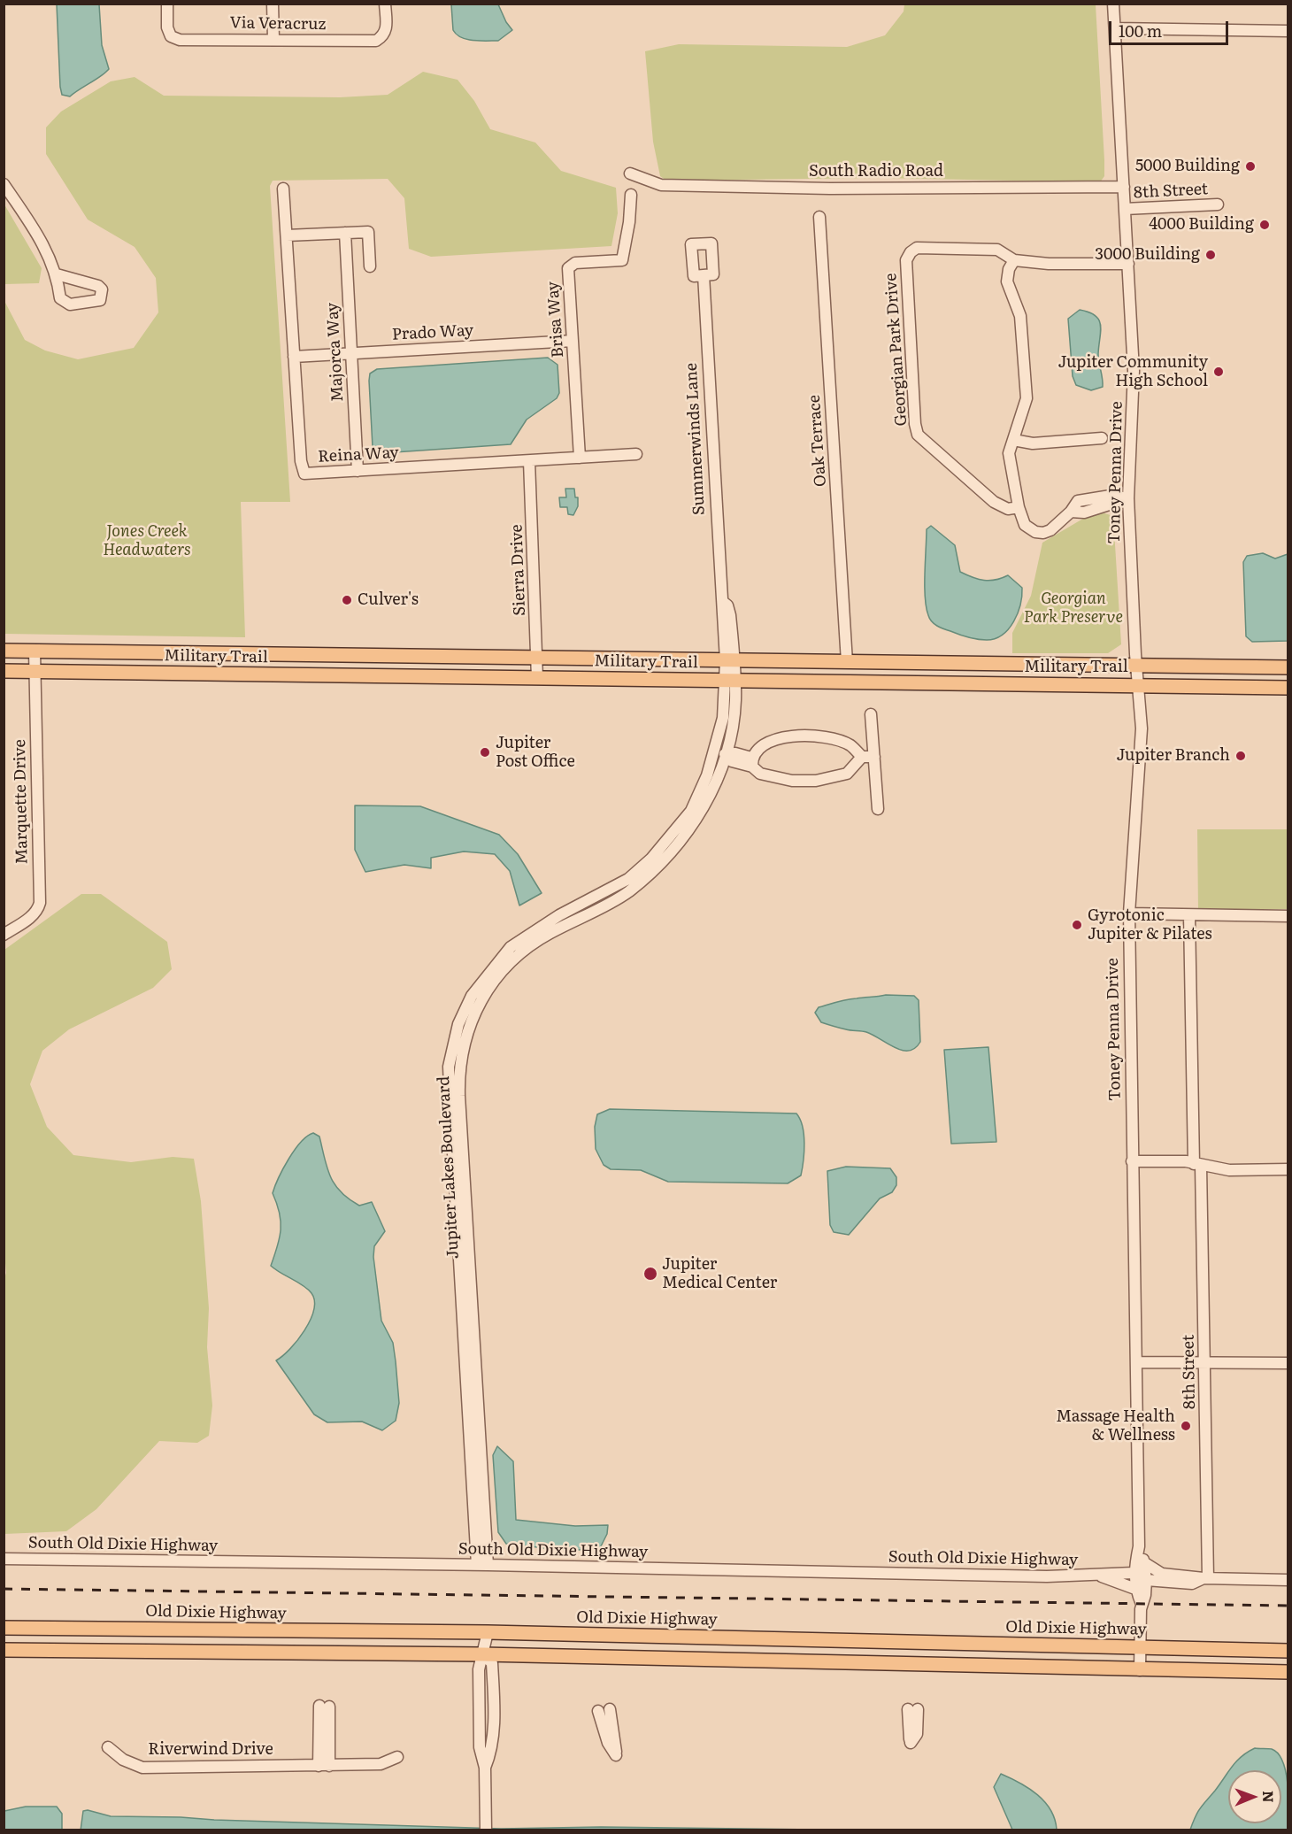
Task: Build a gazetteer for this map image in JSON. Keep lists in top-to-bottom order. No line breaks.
{"streets":{"main road":["Military Trail","Old Dixie Highway"],"street":["Via Veracruz","South Radio Road","8th Street","Brisa Way","Prado Way","Georgian Park Drive","Majorca Way","Summerwinds Lane","Oak Terrace","Reina Way","Toney Penna Drive","Sierra Drive","Marquette Drive","Jupiter Lakes Boulevard","South Old Dixie Highway","Riverwind Drive"]},"crossings":[["South Radio Road","Toney Penna Drive"],["8th Street","Toney Penna Drive"],["Brisa Way","Prado Way"],["Brisa Way","Reina Way"],["Prado Way","Majorca Way"],["Prado Way","Reina Way"],["Georgian Park Drive","Toney Penna Drive"],["Majorca Way","Reina Way"],["Summerwinds Lane","Military Trail"],["Summerwinds Lane","Jupiter Lakes Boulevard"],["Oak Terrace","Military Trail"],["Reina Way","Sierra Drive"],["Toney Penna Drive","Military Trail"],["Toney Penna Drive","South Old Dixie Highway"],["Toney Penna Drive","Old Dixie Highway"],["Sierra Drive","Military Trail"],["Military Trail","Marquette Drive"],["Military Trail","Jupiter Lakes Boulevard"],["Jupiter Lakes Boulevard","South Old Dixie Highway"]],"parks":["Jones Creek Headwaters","Georgian Park Preserve"],"places":["5000 Building","4000 Building","3000 Building","Jupiter Community High School","Culver's","Jupiter Post Office","Jupiter Branch","Gyrotonic Jupiter & Pilates","Jupiter Medical Center","Massage Health & Wellness"],"scale_bar":"100 m","north":"right"}
